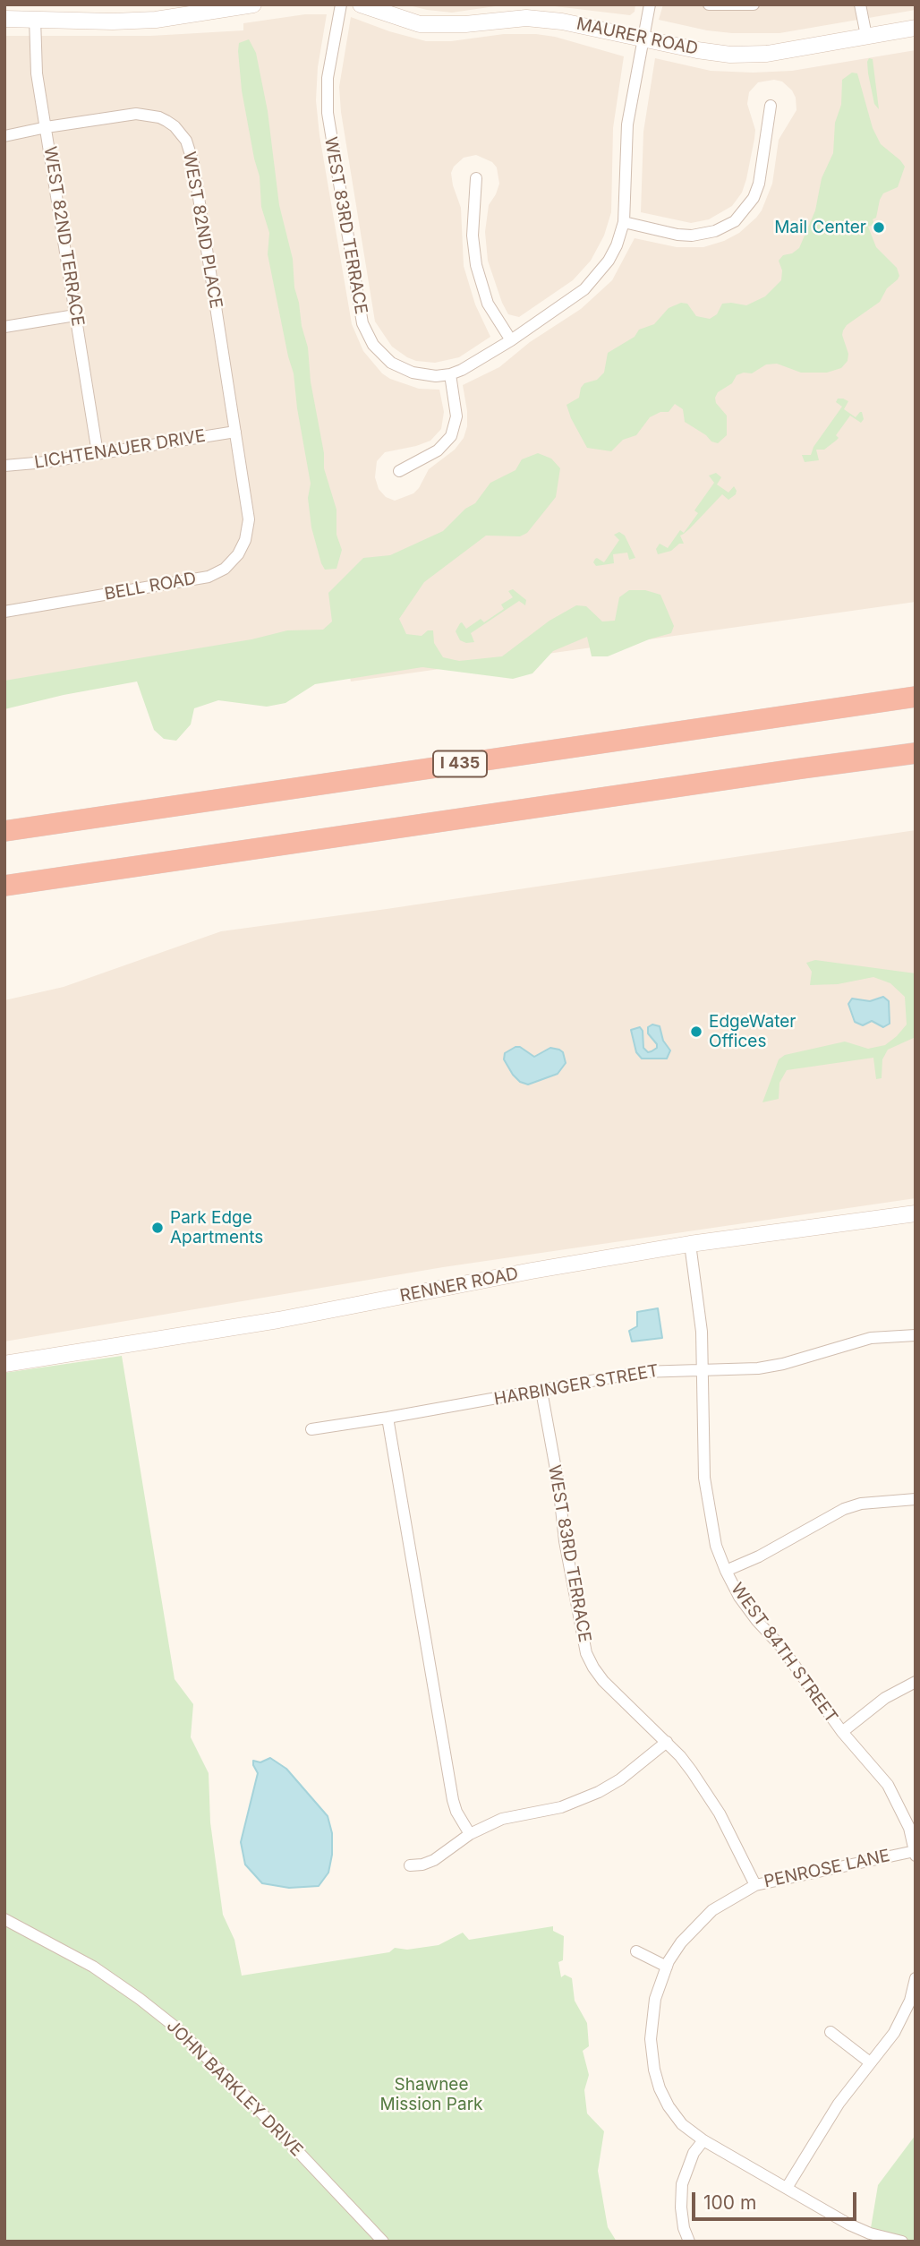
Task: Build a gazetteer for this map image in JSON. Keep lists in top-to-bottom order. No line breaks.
{"streets":{"highway":["I 435"],"main road":["MAURER ROAD","RENNER ROAD"],"street":["WEST 83RD TERRACE","WEST 82ND PLACE","WEST 82ND TERRACE","LICHTENAUER DRIVE","BELL ROAD","HARBINGER STREET","WEST 84TH STREET","PENROSE LANE","JOHN BARKLEY DRIVE"]},"crossings":[["WEST 83RD TERRACE","HARBINGER STREET"],["WEST 83RD TERRACE","PENROSE LANE"],["WEST 82ND PLACE","WEST 82ND TERRACE"],["WEST 82ND PLACE","LICHTENAUER DRIVE"],["WEST 82ND PLACE","BELL ROAD"],["WEST 82ND TERRACE","LICHTENAUER DRIVE"],["LICHTENAUER DRIVE","BELL ROAD"],["RENNER ROAD","WEST 84TH STREET"],["HARBINGER STREET","WEST 84TH STREET"],["WEST 84TH STREET","PENROSE LANE"]],"parks":["Shawnee Mission Park"],"places":["Mail Center","EdgeWater Offices","Park Edge Apartments"],"scale_bar":"100 m"}
